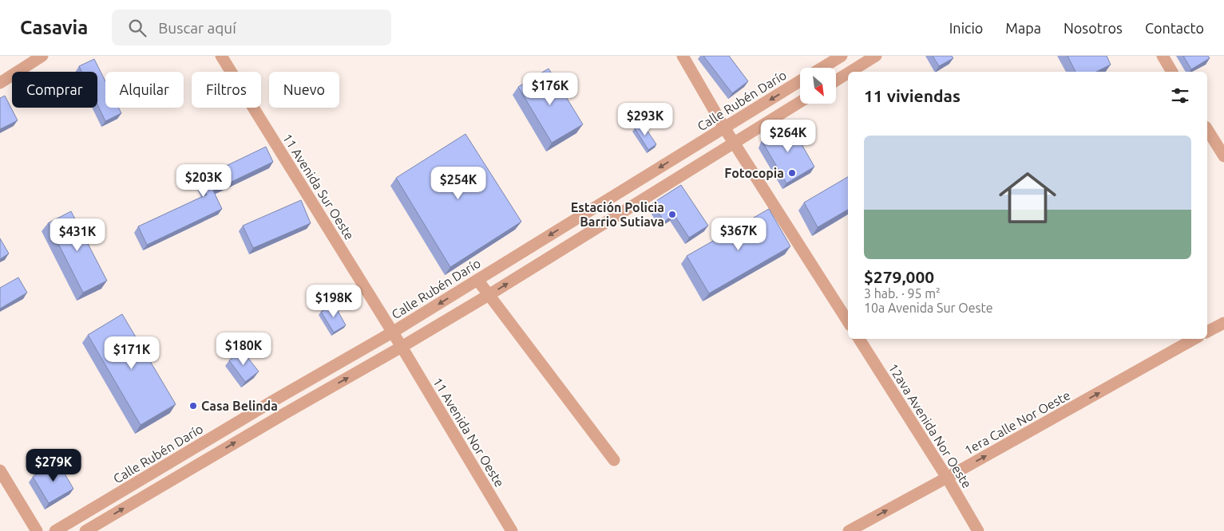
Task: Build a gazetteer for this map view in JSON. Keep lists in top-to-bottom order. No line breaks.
{"streets":{"street":["Calle Rubén Darío","11 Avenida Sur Oeste","1era Calle Nor Oeste","12ava Avenida Nor Oeste","11 Avenida Nor Oeste"]},"crossings":[["Calle Rubén Darío","11 Avenida Sur Oeste"],["11 Avenida Sur Oeste","11 Avenida Nor Oeste"],["1era Calle Nor Oeste","12ava Avenida Nor Oeste"]],"one_way":["1era Calle Nor Oeste"],"places":["Fotocopia","Estación Policia Barrio Sutiava","Casa Belinda"],"north":"bottom right","page":{"header":"Casavia","search":"Buscar aquí","nav":["Inicio","Mapa","Nosotros","Contacto"],"chip":["Comprar","Alquilar","Filtros","Nuevo"],"heading":"11 viviendas","price":["$176K","$293K","$264K","$203K","$254K","$367K","$431K","$198K","$180K","$171K","$279K"],"list":[{"name":"$279,000","note":"3 hab. · 95 m² · 10a Avenida Sur Oeste"}]}}
